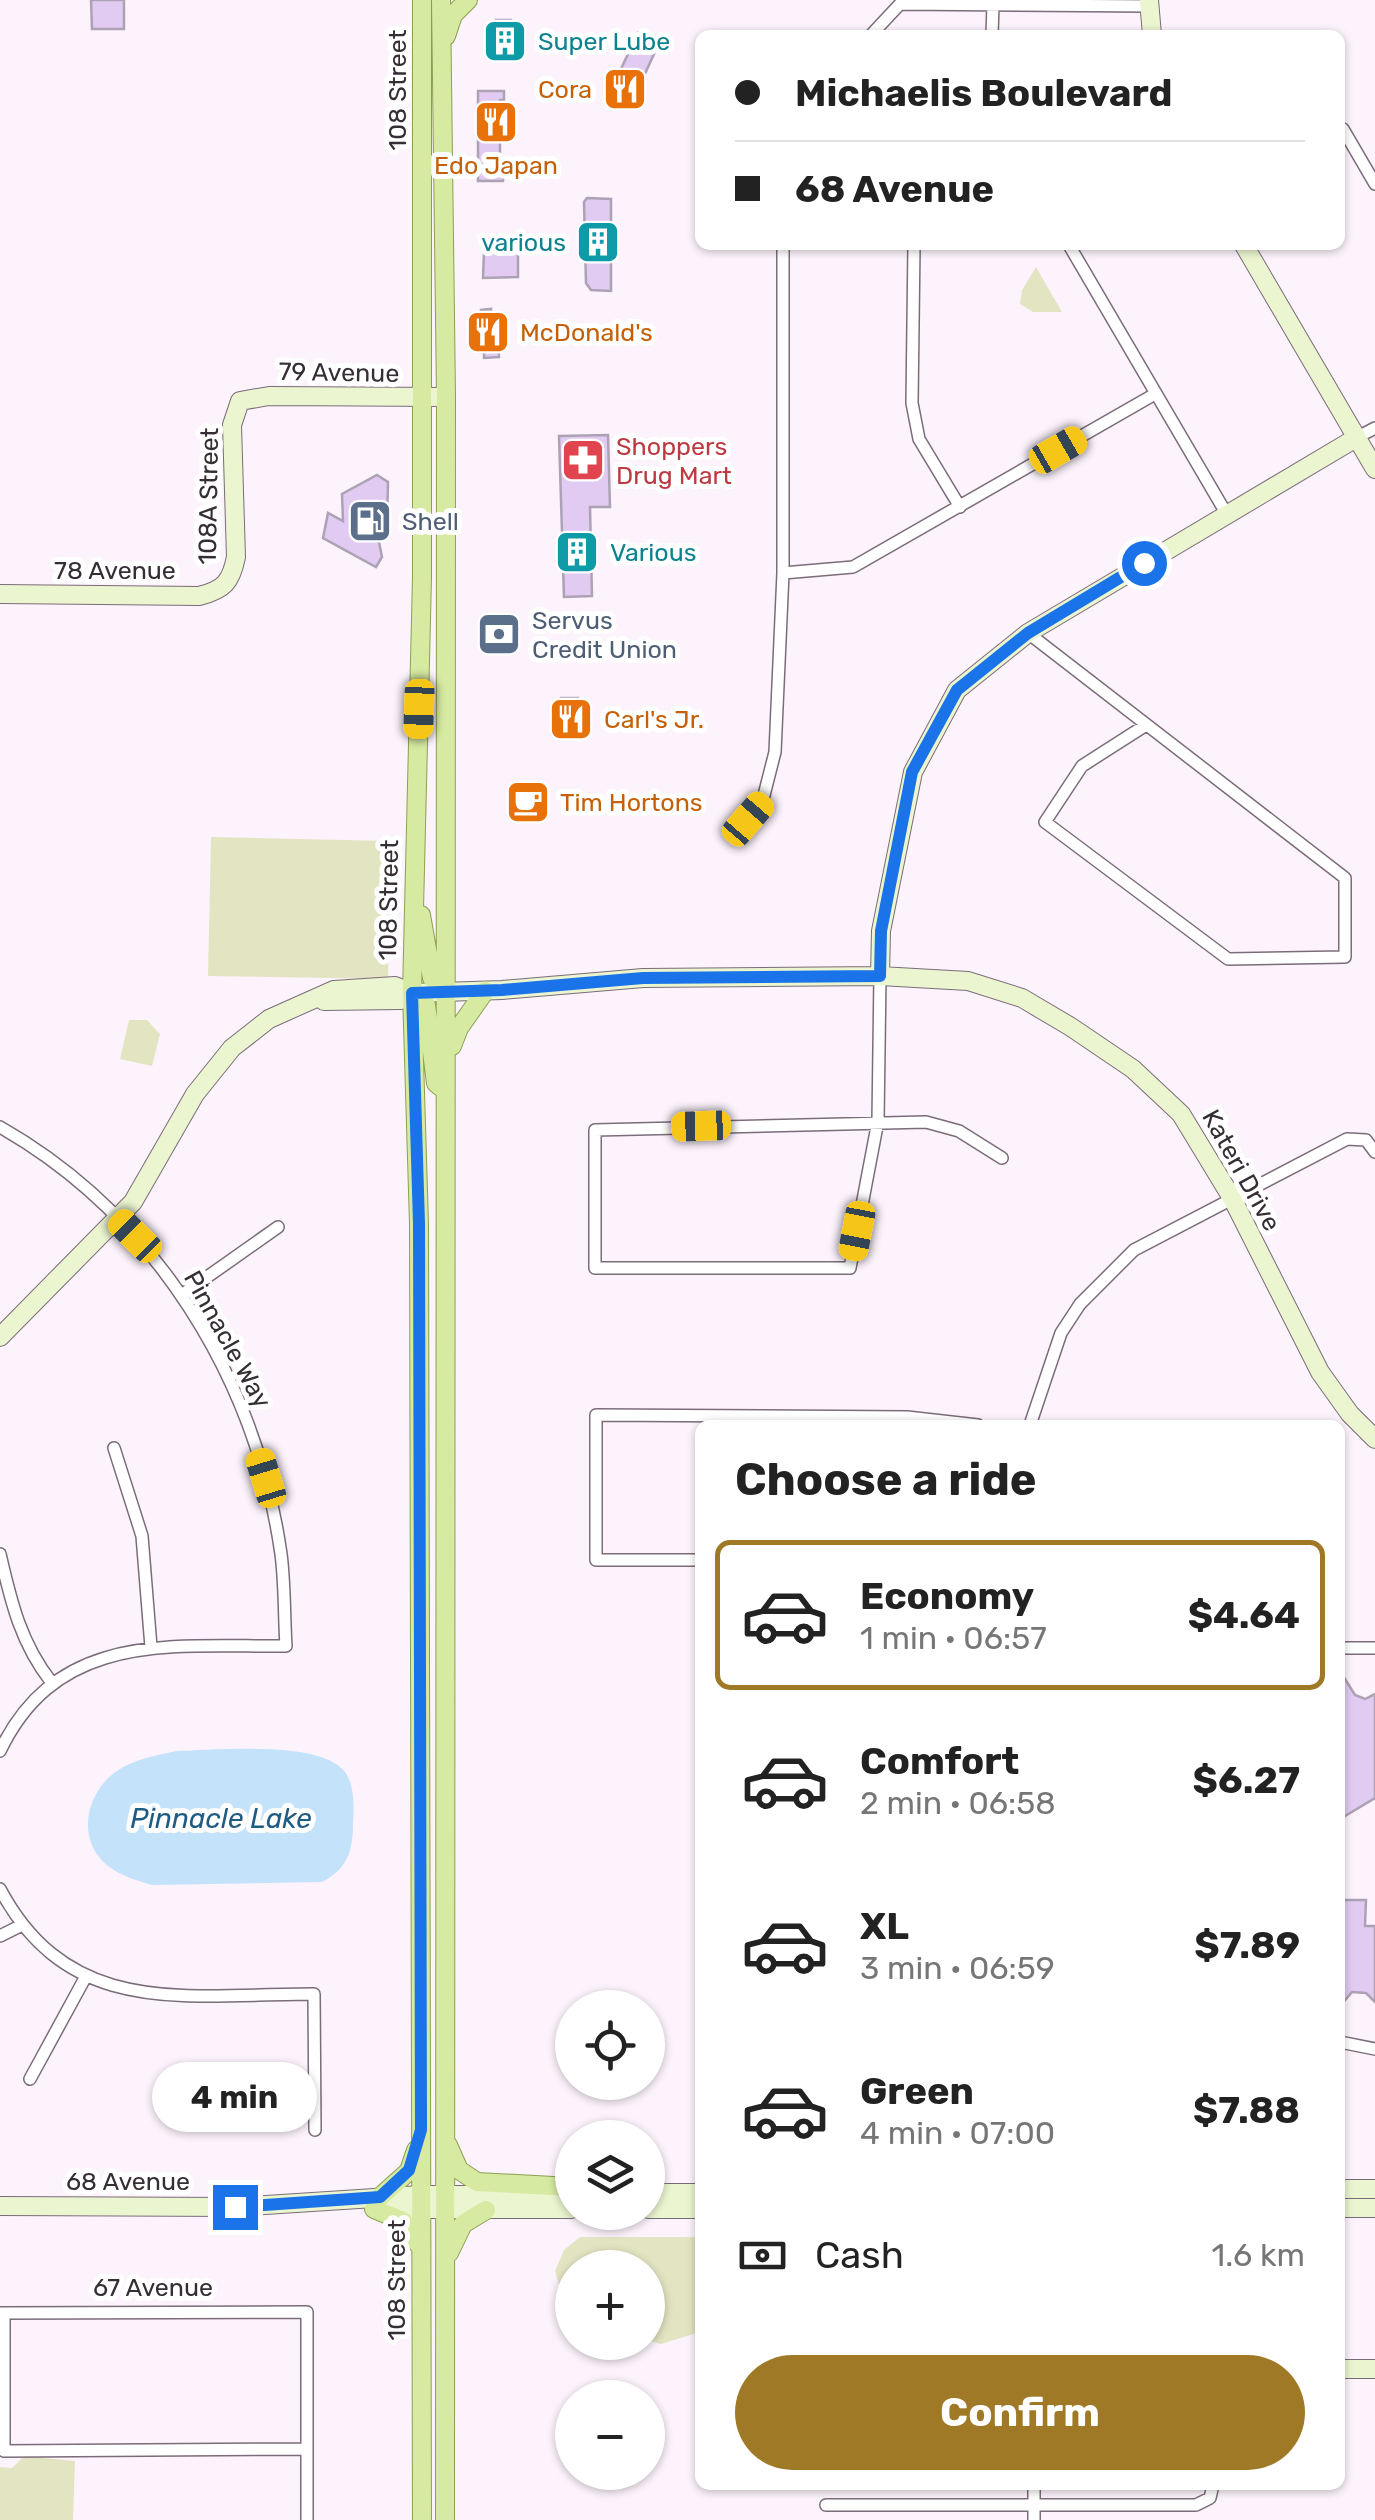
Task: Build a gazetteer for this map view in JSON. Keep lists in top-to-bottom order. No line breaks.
{"streets":{"main road":["108 Street"],"street":["79 Avenue","108A Street","78 Avenue","Kateri Drive","Pinnacle Way","68 Avenue","67 Avenue"]},"crossings":[["108 Street","79 Avenue"],["108 Street","Kateri Drive"],["108 Street","68 Avenue"],["79 Avenue","108A Street"],["108A Street","78 Avenue"],["Kateri Drive","Pinnacle Way"]],"water":["Pinnacle Lake"],"places":{"building":["Super Lube","various","Various"],"restaurant":["Cora","Edo Japan","McDonald's","Carl's Jr."],"pharmacy":["Shoppers Drug Mart"],"fuel station":["Shell"],"bank":["Servus Credit Union"],"cafe":["Tim Hortons"]},"page":{"banner":["Michaelis Boulevard","68 Avenue"],"heading":"Choose a ride","list":[{"name":"Economy","note":"1 min · 06:57","value":"$4.64"},{"name":"Comfort","note":"2 min · 06:58","value":"$6.27"},{"name":"XL","note":"3 min · 06:59","value":"$7.89"},{"name":"Green","note":"4 min · 07:00","value":"$7.88"}],"map_buttons":["+","−"],"bubble":"4 min","pay":["Cash","1.6 km"],"buttons":"Confirm"}}
